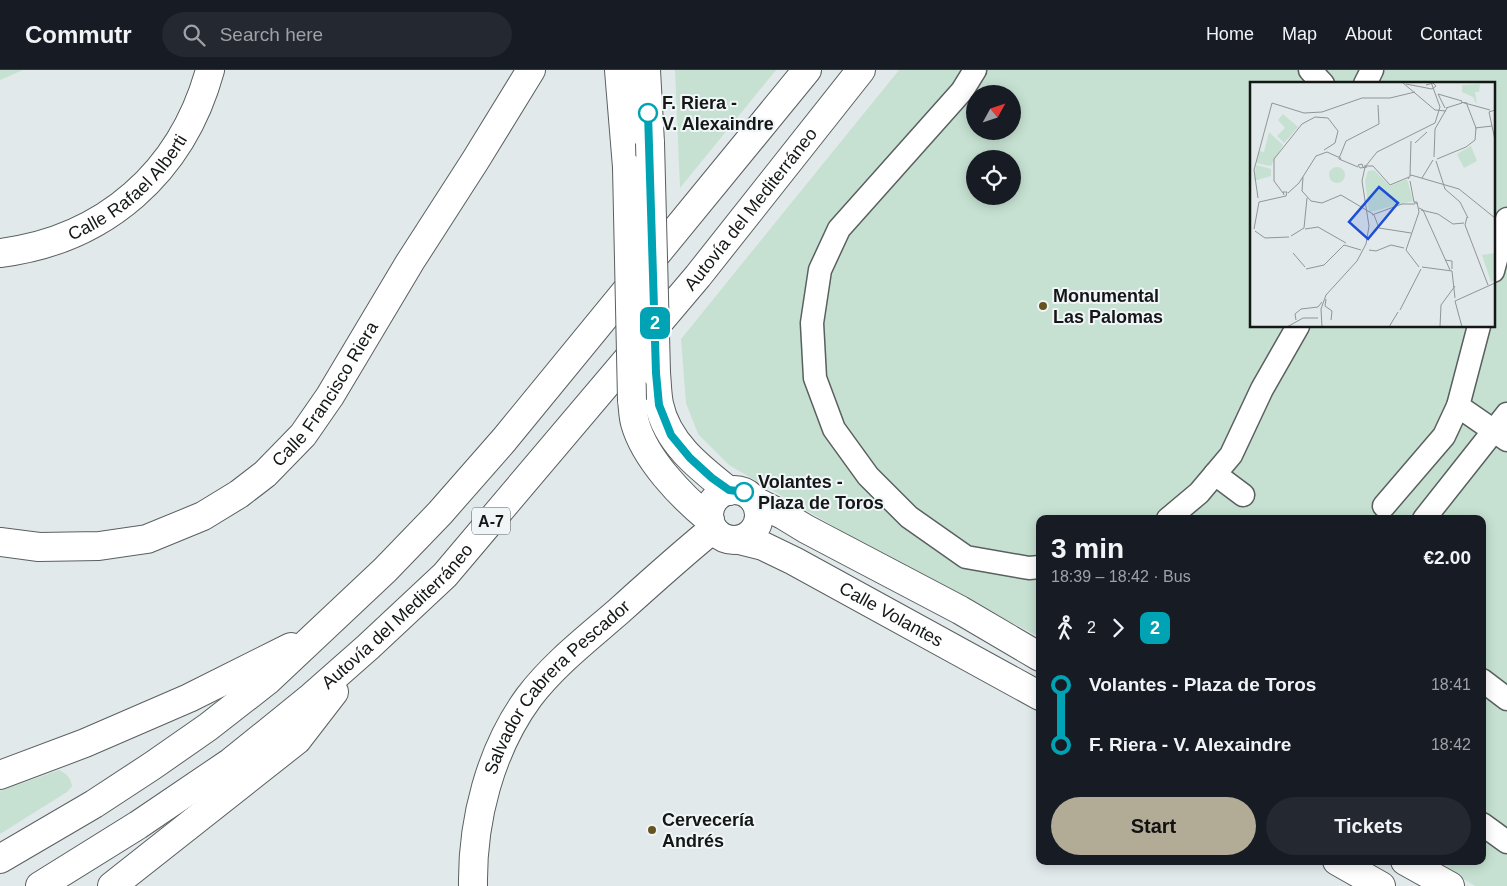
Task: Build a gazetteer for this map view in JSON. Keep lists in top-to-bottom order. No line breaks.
{"streets":{"main road":["Calle Rafael Alberti","Autovía del Mediterráneo","Calle Francisco Riera","A-7","Calle Volantes","Salvador Cabrera Pescador"]},"crossings":[["Calle Volantes","Salvador Cabrera Pescador"]],"places":["F. Riera - V. Alexaindre","Monumental Las Palomas","Volantes - Plaza de Toros","Cervecería Andrés"],"lines":["bus line 2"],"north":"top right","page":{"header":"Commutr","search":"Search here","nav":["Home","Map","About","Contact"],"on_map":"2","heading":["3 min","18:39 – 18:42 · Bus","€2.00"],"legs":["2","2"],"list":[{"name":"Volantes - Plaza de Toros","value":"18:41"},{"name":"F. Riera - V. Alexaindre","value":"18:42"}],"buttons":["Start","Tickets"]}}
